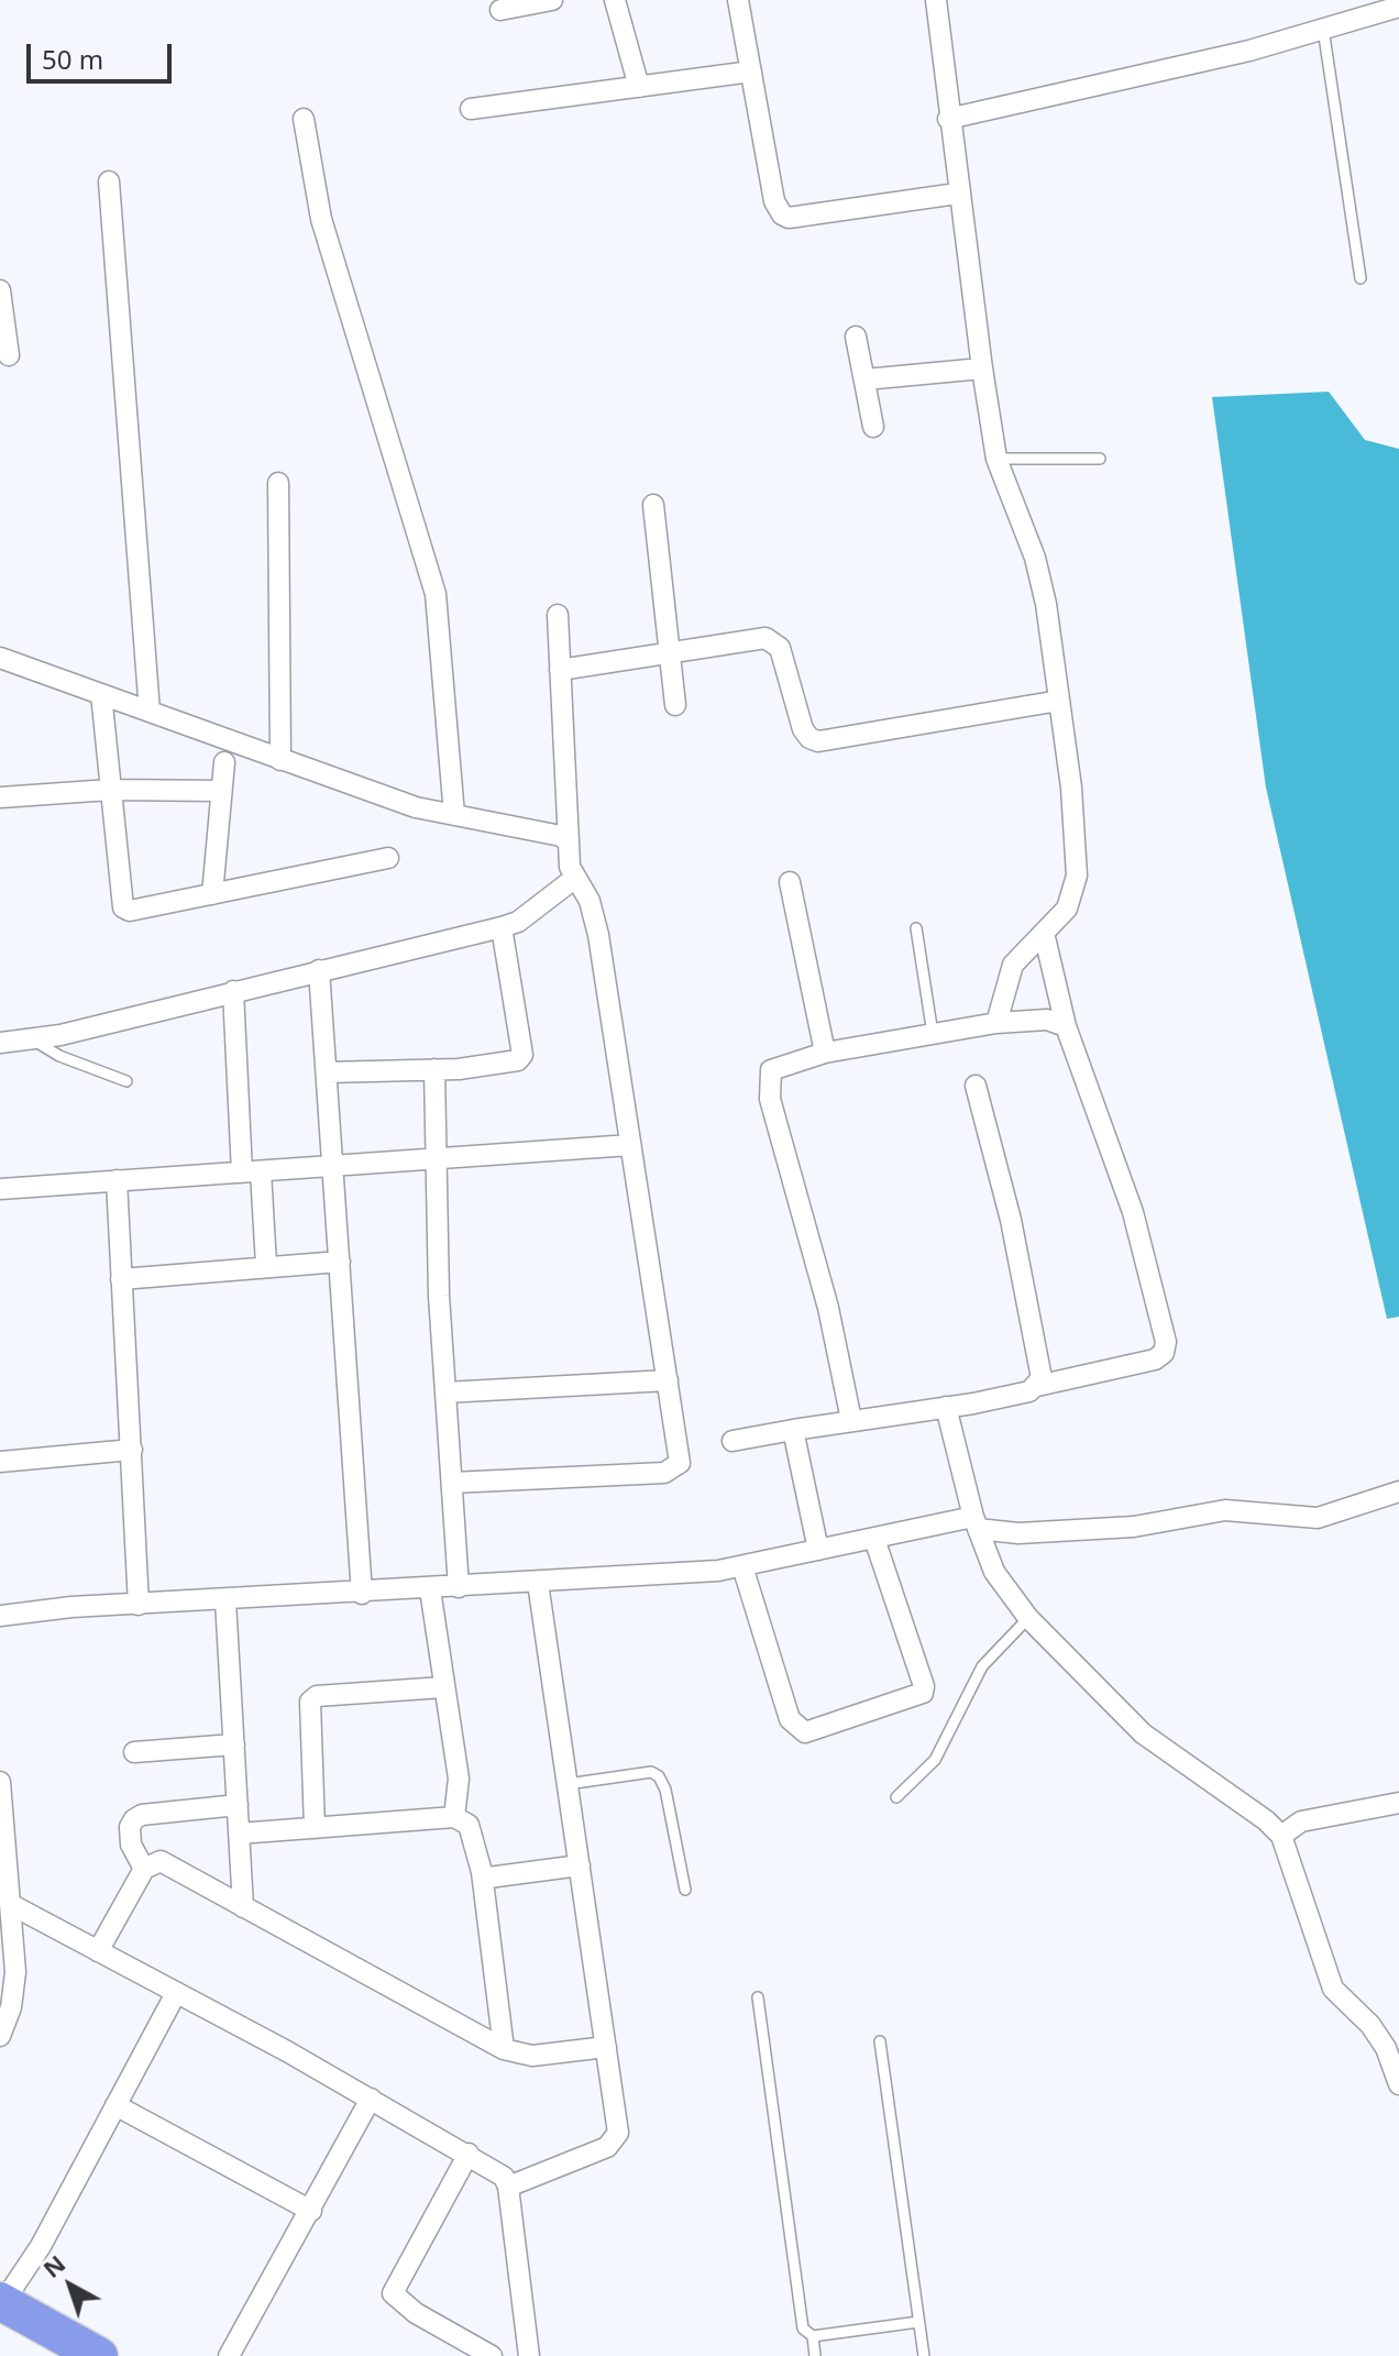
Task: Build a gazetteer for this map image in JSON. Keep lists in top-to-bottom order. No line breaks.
{"scale_bar":"50 m","north":"top left"}
